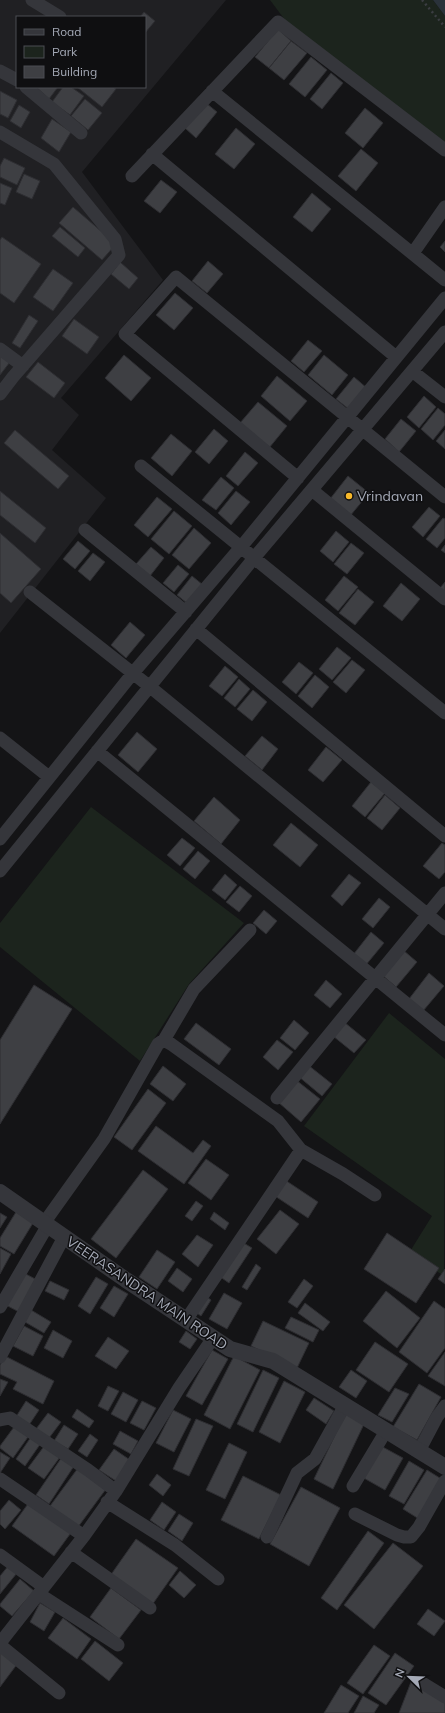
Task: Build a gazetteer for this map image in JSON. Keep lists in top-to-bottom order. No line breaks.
{"streets":{"street":["VEERASANDRA MAIN ROAD"]},"places":["Vrindavan"],"legend":["Road","Park","Building"],"north":"top left"}
